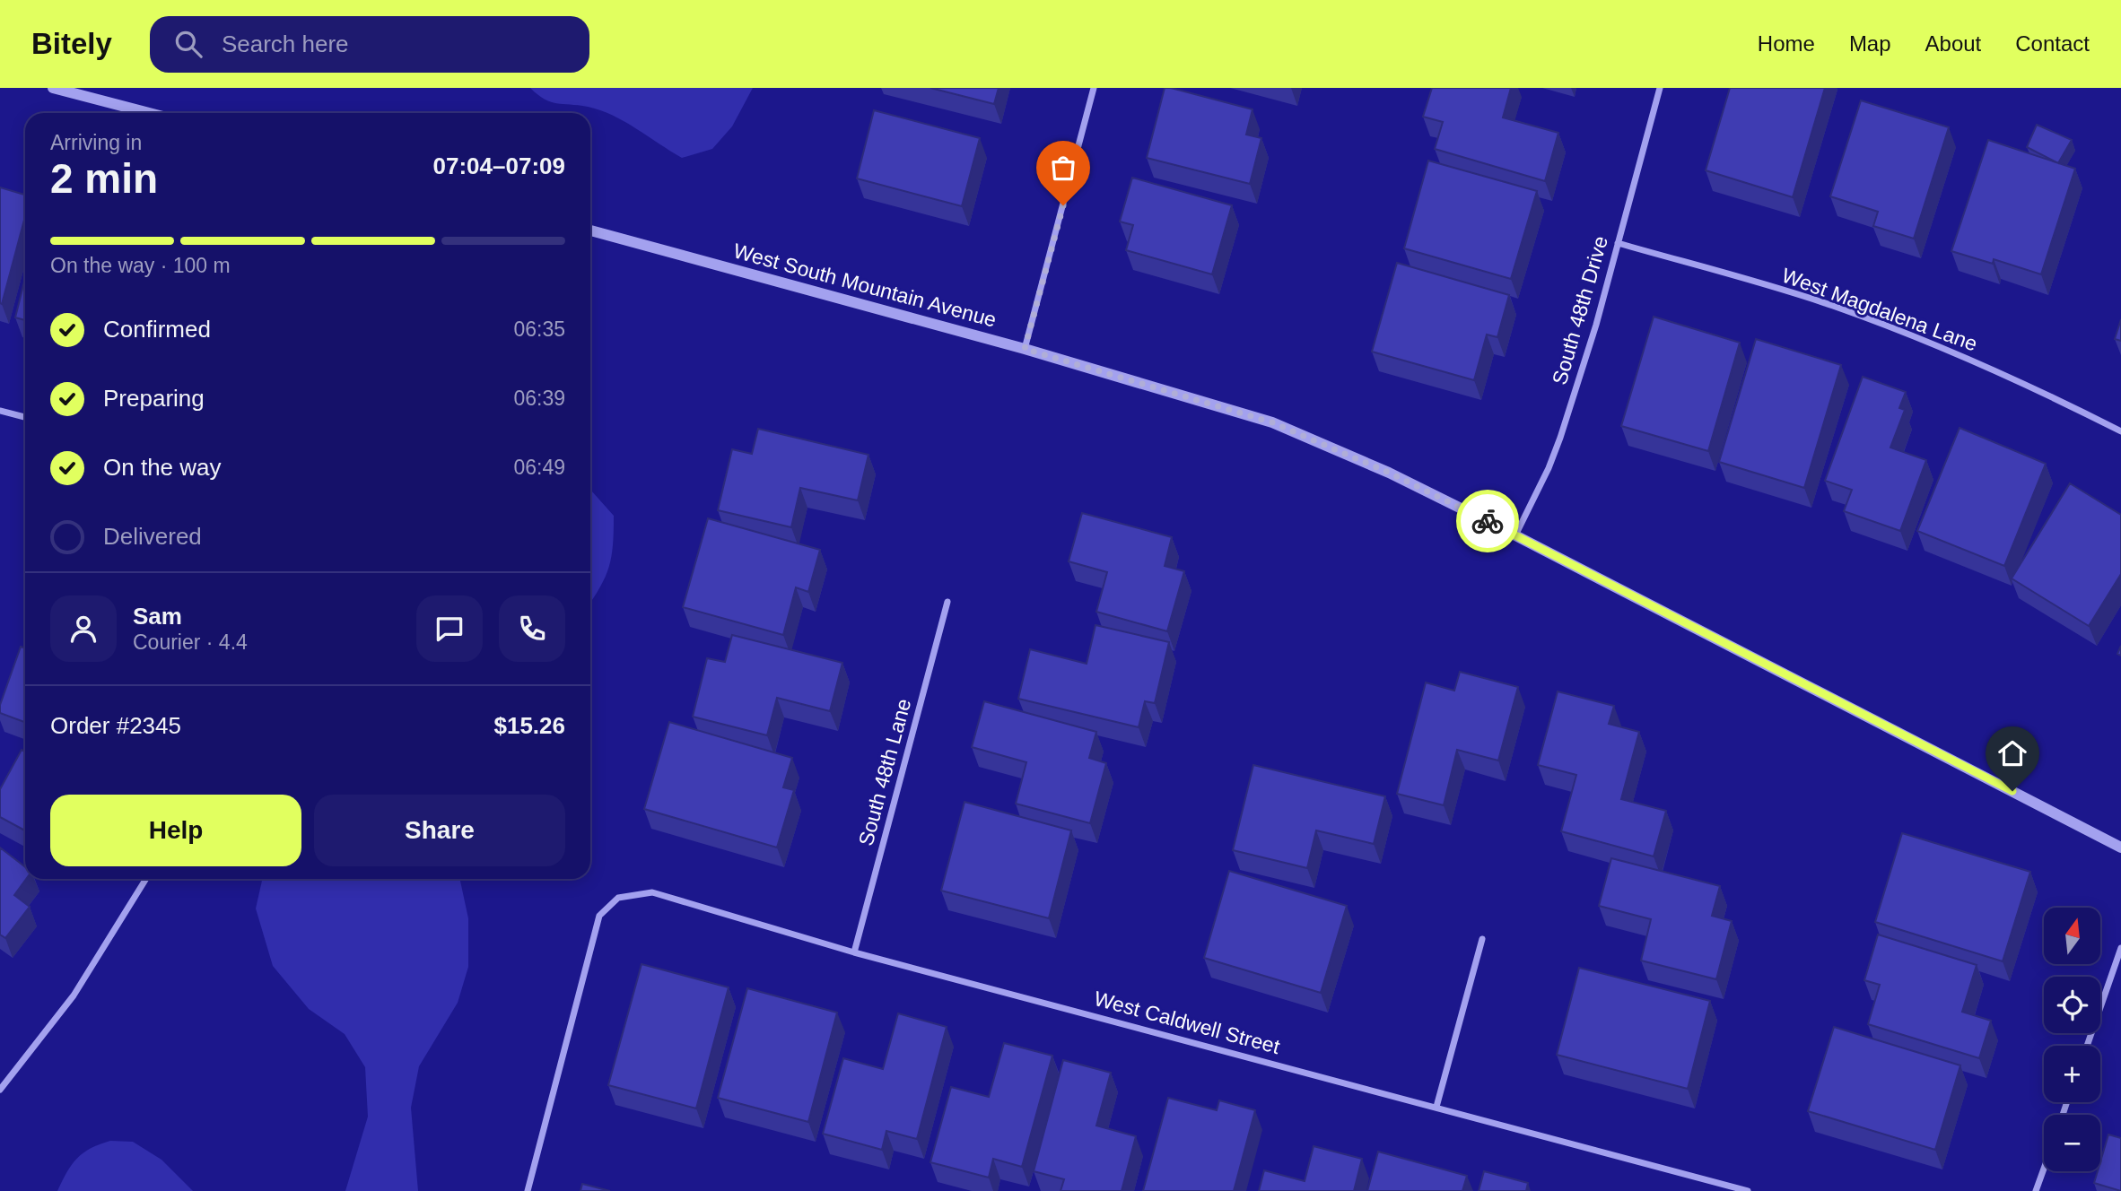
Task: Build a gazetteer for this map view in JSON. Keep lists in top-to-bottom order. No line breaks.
{"streets":{"street":["West South Mountain Avenue","West Magdalena Lane","South 48th Drive","South 48th Lane","West Caldwell Street"]},"crossings":[["West South Mountain Avenue","South 48th Drive"],["West Magdalena Lane","South 48th Drive"],["South 48th Lane","West Caldwell Street"]],"north":"top","page":{"header":"Bitely","search":"Search here","nav":["Home","Map","About","Contact"],"heading":["2 min","Arriving in","07:04–07:09"],"panel":["Sam","Courier · 4.4","Order #2345","$15.26"],"bar":"On the way · 100 m","list":[["Confirmed","06:35"],["Preparing","06:39"],["On the way","06:49"],"Delivered"],"buttons":["Help","Share"],"map_buttons":["+","−"]}}
